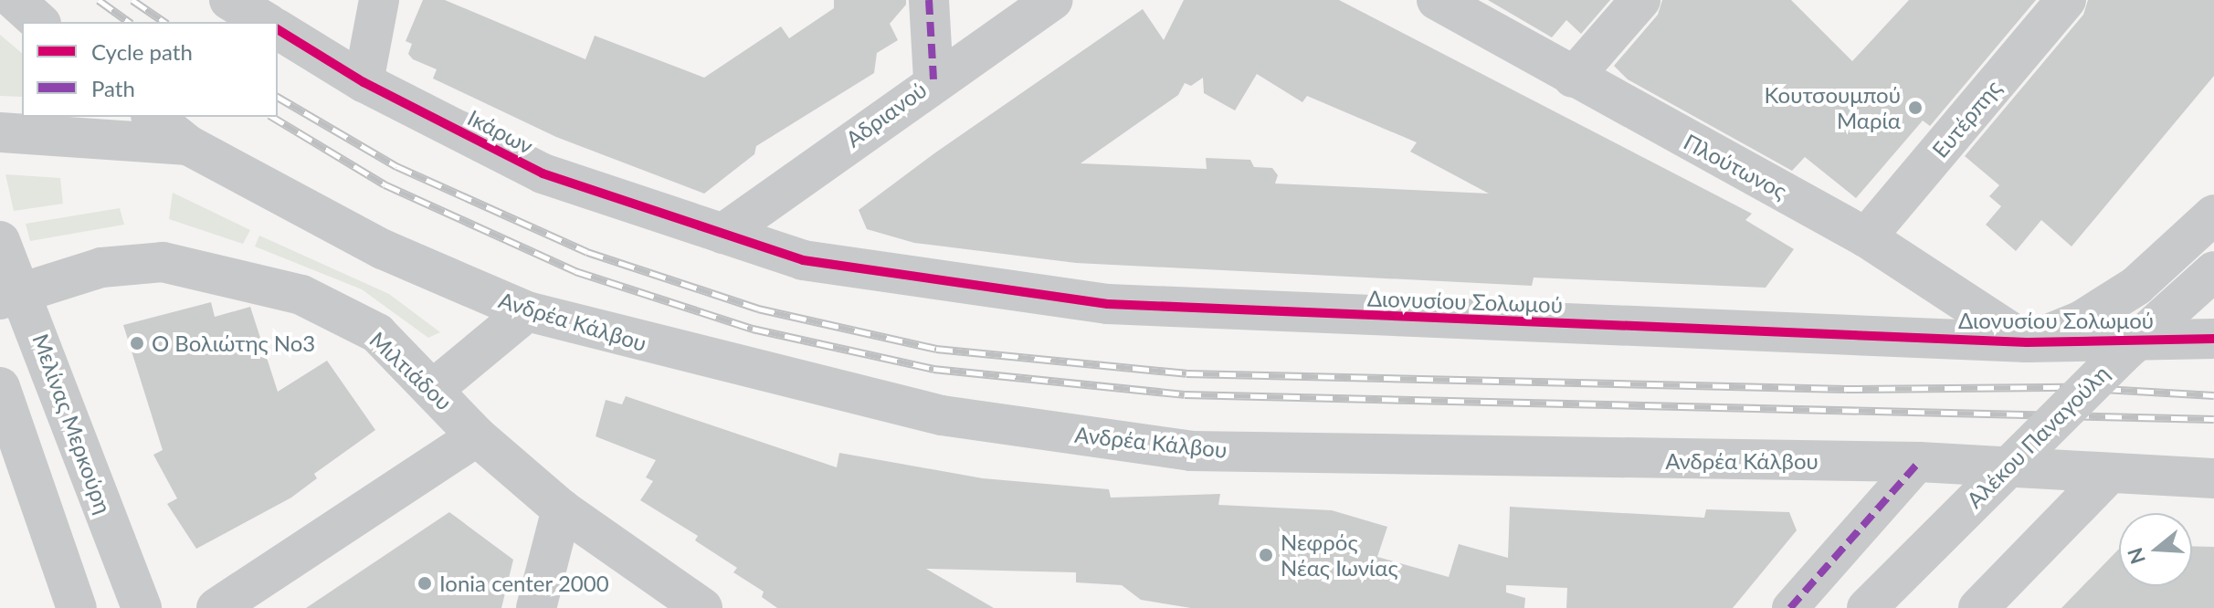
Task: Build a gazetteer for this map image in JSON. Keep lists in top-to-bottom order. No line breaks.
{"streets":{"street":["Αδριανού","Ευτέρπης","Ικάρων","Πλούτωνος","Διονυσίου Σολωμού","Ανδρέα Κάλβου","Μιλτιάδου","Μελίνας Μερκούρη","Αλέκου Παναγούλη"]},"crossings":[["Αδριανού","Ικάρων"],["Αδριανού","Διονυσίου Σολωμού"],["Ευτέρπης","Πλούτωνος"],["Ικάρων","Διονυσίου Σολωμού"],["Πλούτωνος","Διονυσίου Σολωμού"],["Μιλτιάδου","Μελίνας Μερκούρη"]],"places":["Κουτσουμπού Μαρία","Ο Βολιώτης Νο3","Νεφρός Νέας Ιωνίας","Ionia center 2000"],"legend":["Cycle path","Path"],"north":"left"}
